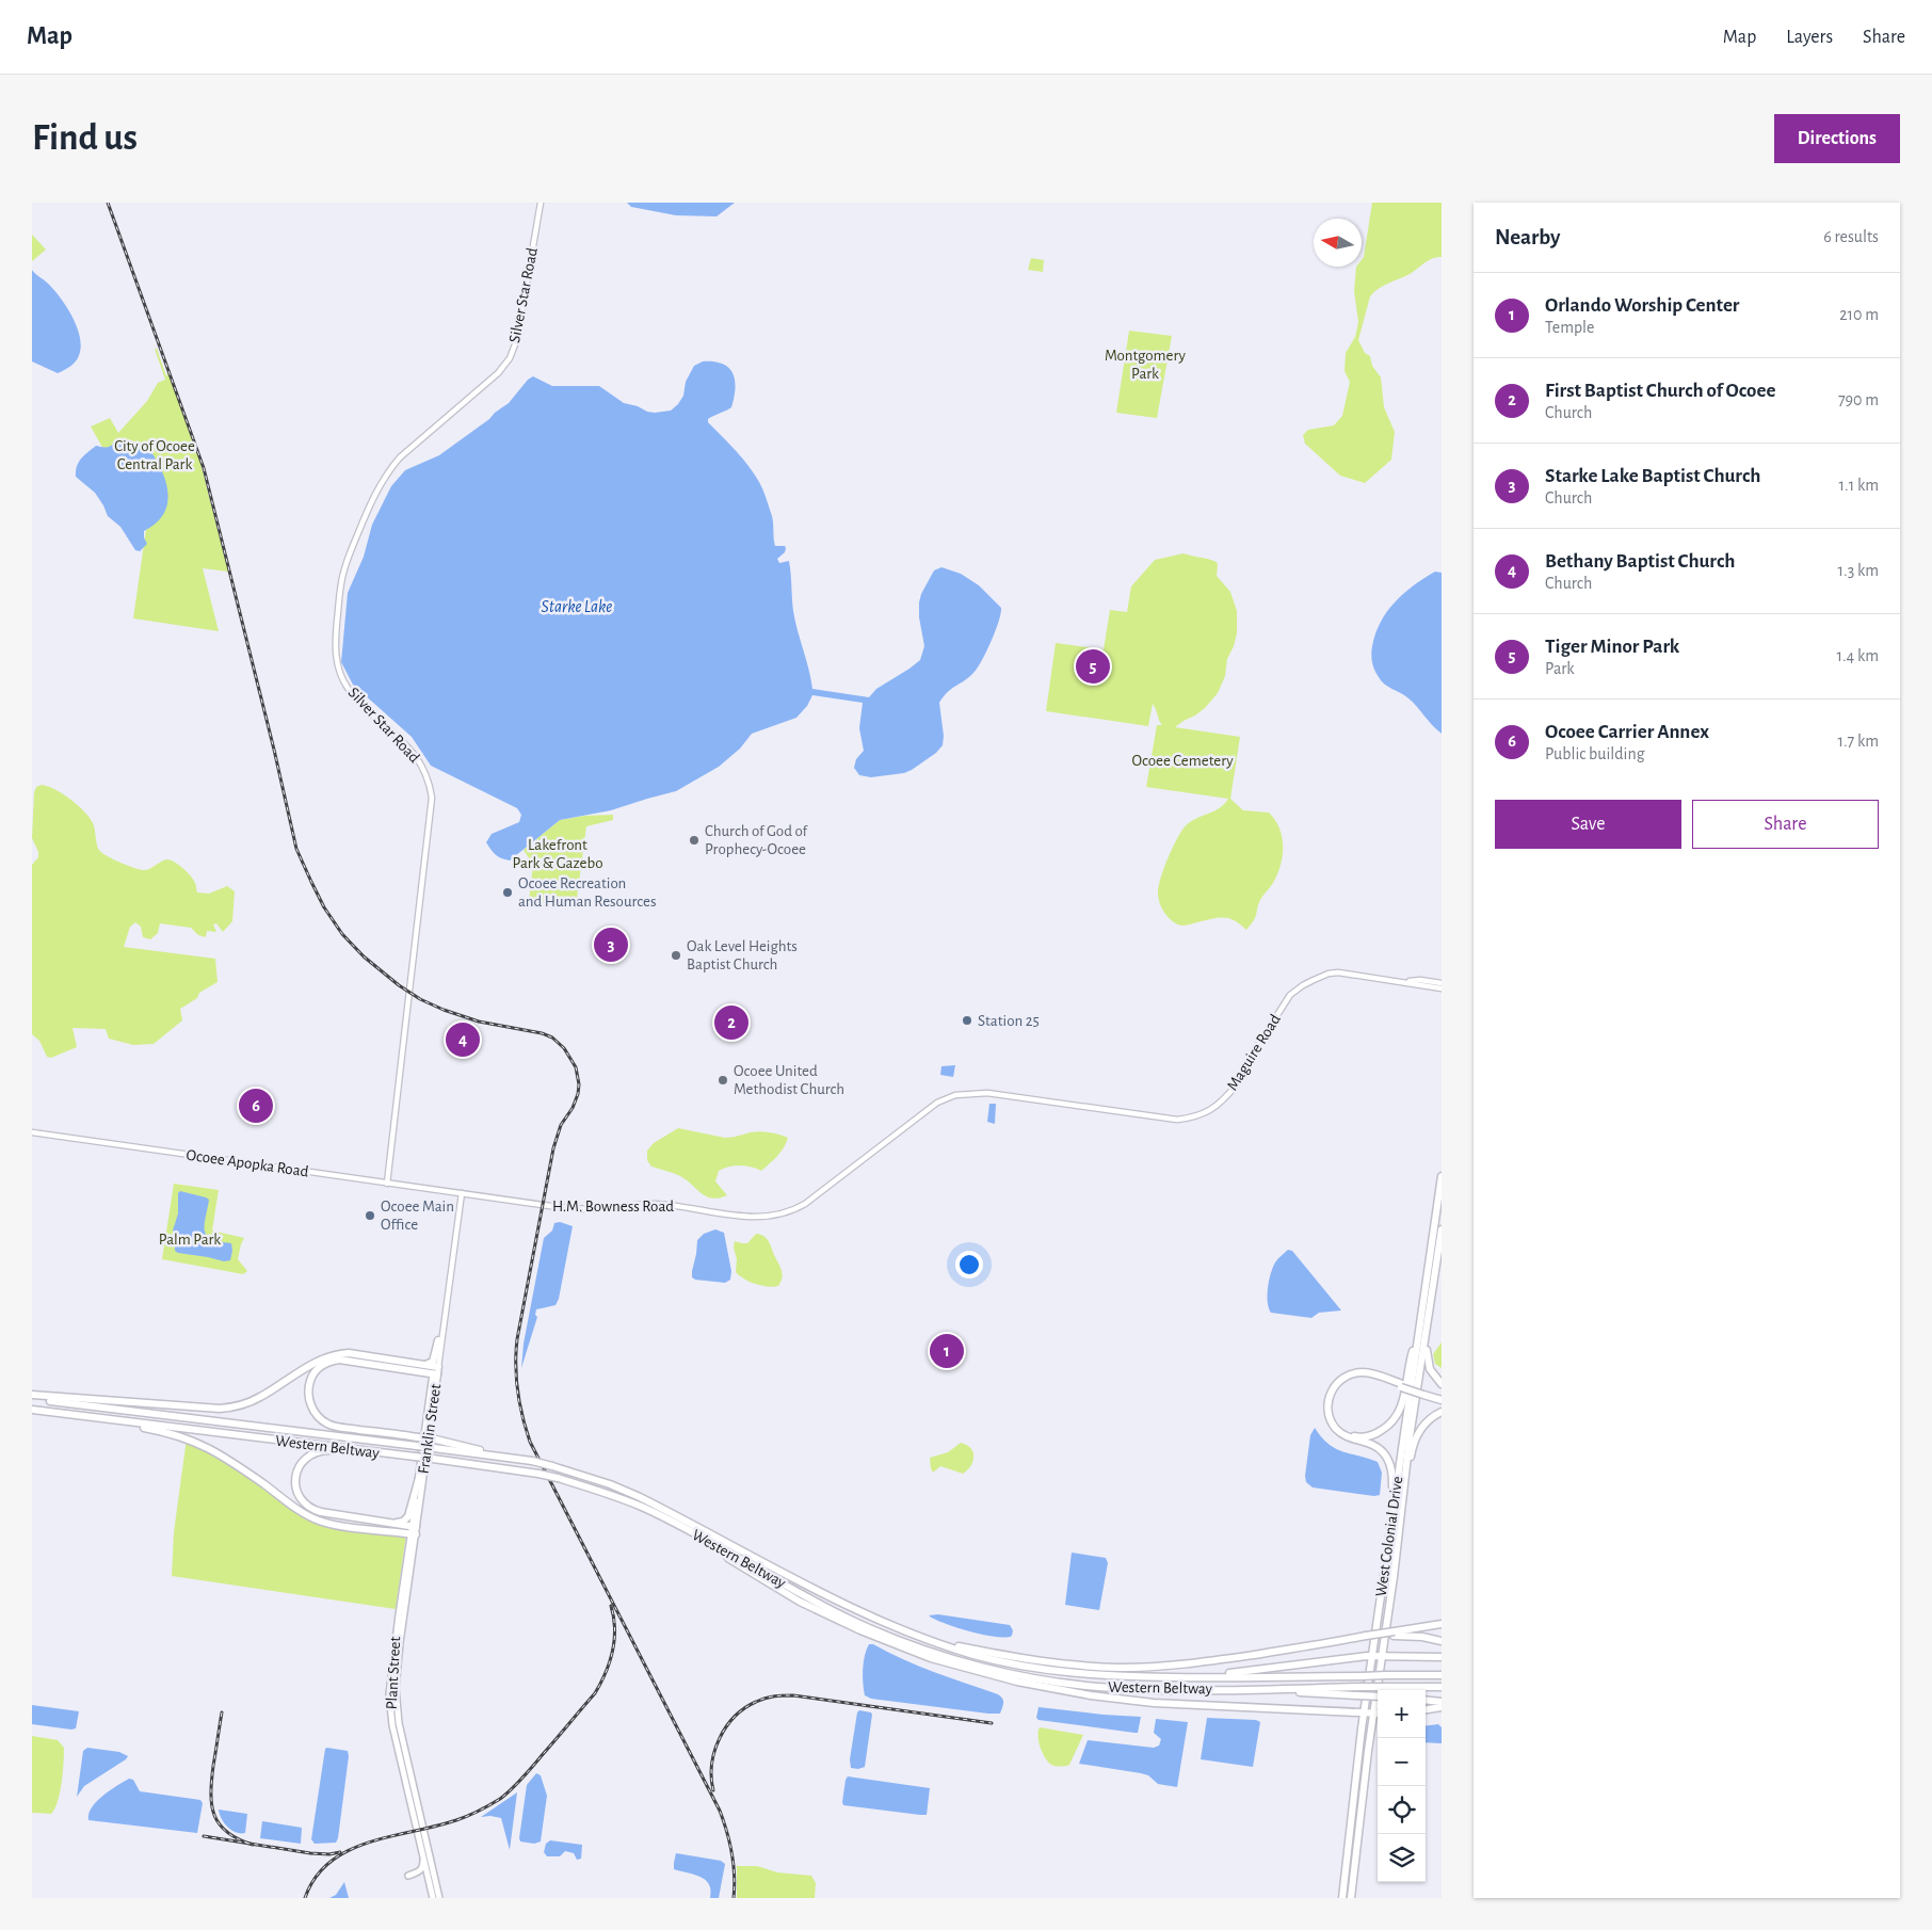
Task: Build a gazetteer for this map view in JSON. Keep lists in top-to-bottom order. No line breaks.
{"streets":{"highway":["Western Beltway","West Colonial Drive"],"main road":["Silver Star Road","Maguire Road","Ocoee Apopka Road","H.M. Bowness Road","Franklin Street","Plant Street"]},"crossings":[["Silver Star Road","Ocoee Apopka Road"],["Maguire Road","H.M. Bowness Road"],["Ocoee Apopka Road","H.M. Bowness Road"],["Ocoee Apopka Road","Franklin Street"],["H.M. Bowness Road","Franklin Street"],["Franklin Street","Western Beltway"],["Franklin Street","Plant Street"]],"water":["Starke Lake"],"parks":["Montgomery Park","City of Ocoee Central Park","Ocoee Cemetery","Lakefront Park & Gazebo","Palm Park"],"places":["Church of God of Prophecy-Ocoee","Ocoee Recreation and Human Resources","Oak Level Heights Baptist Church","Station 25","Ocoee United Methodist Church","Ocoee Main Office"],"north":"left","page":{"header":"Map","nav":["Map","Layers","Share"],"buttons":["Directions",["Save","Share"]],"title":"Find us","heading":["Nearby","6 results"],"list":[{"mark":"1","name":"Orlando Worship Center","note":"Temple","value":"210 m"},{"mark":"2","name":"First Baptist Church of Ocoee","note":"Church","value":"790 m"},{"mark":"3","name":"Starke Lake Baptist Church","note":"Church","value":"1.1 km"},{"mark":"4","name":"Bethany Baptist Church","note":"Church","value":"1.3 km"},{"mark":"5","name":"Tiger Minor Park","note":"Park","value":"1.4 km"},{"mark":"6","name":"Ocoee Carrier Annex","note":"Public building","value":"1.7 km"}],"pins":["5","3","2","4","6","1"],"map_buttons":["+","−"]}}
